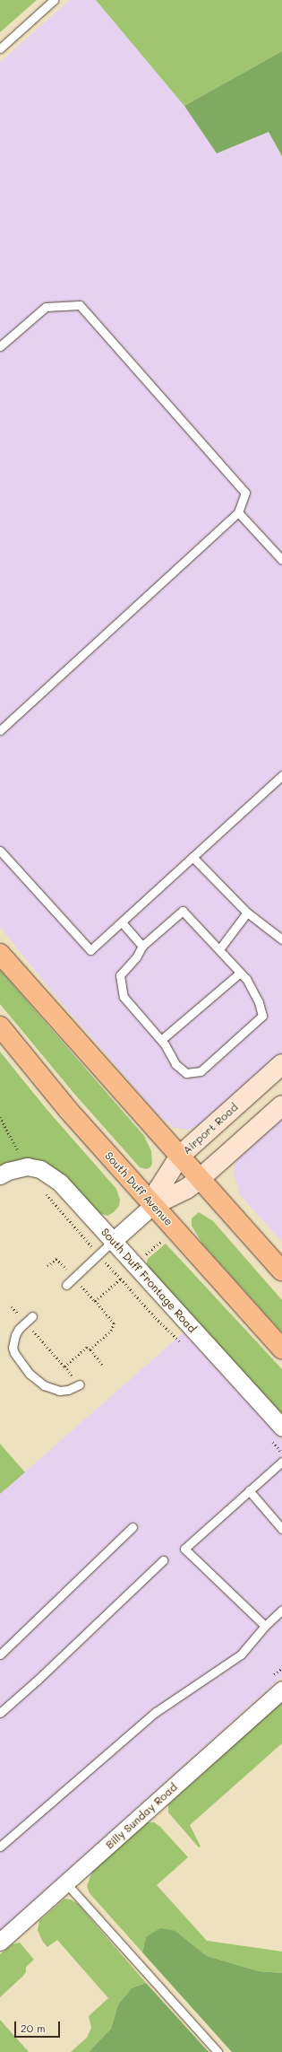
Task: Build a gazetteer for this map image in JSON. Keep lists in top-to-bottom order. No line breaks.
{"streets":{"main road":["Airport Road","South Duff Avenue"],"street":["South Duff Frontage Road","Billy Sunday Road"]},"crossings":[["Airport Road","South Duff Avenue"],["Airport Road","South Duff Frontage Road"]],"scale_bar":"20 m"}
